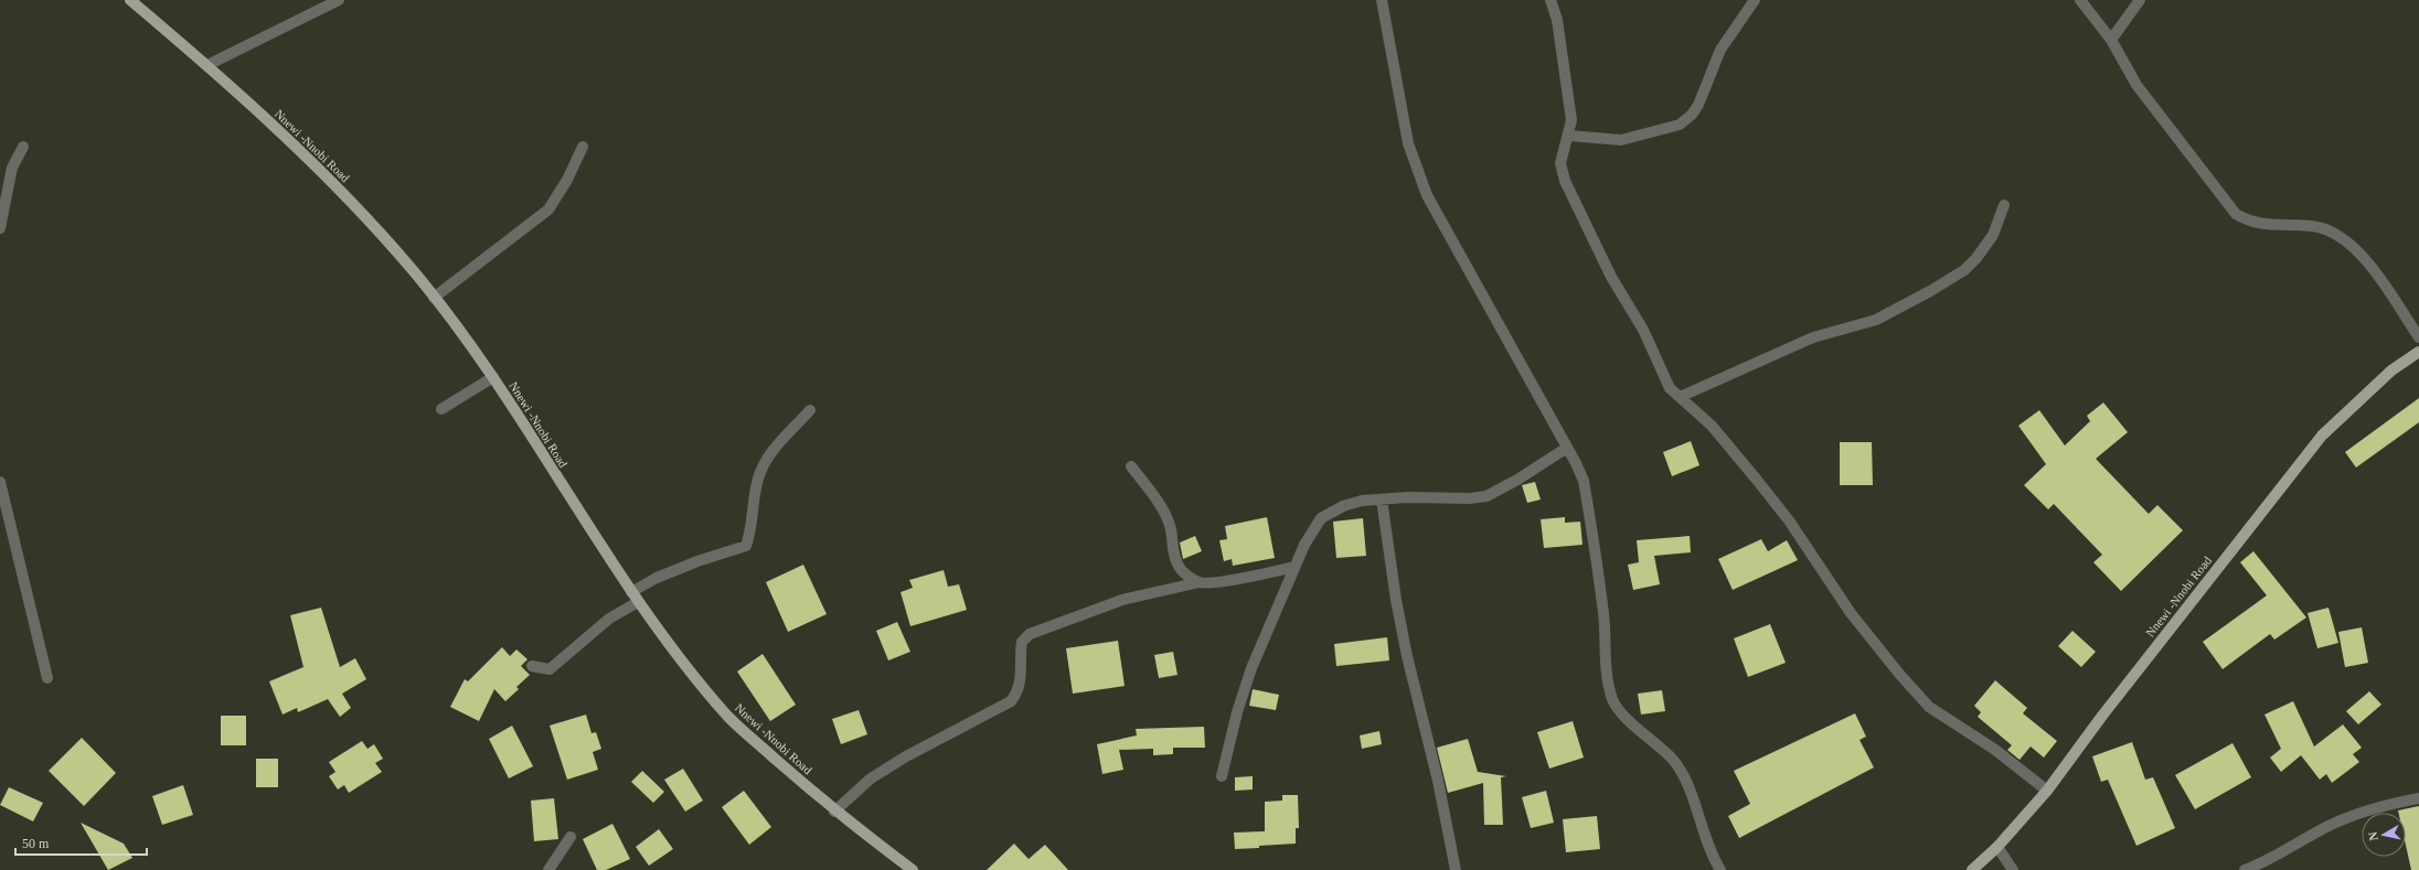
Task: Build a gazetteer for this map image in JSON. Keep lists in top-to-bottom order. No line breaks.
{"streets":{"main road":["Nnewi -Nnobi Road"]},"scale_bar":"50 m","north":"left"}
